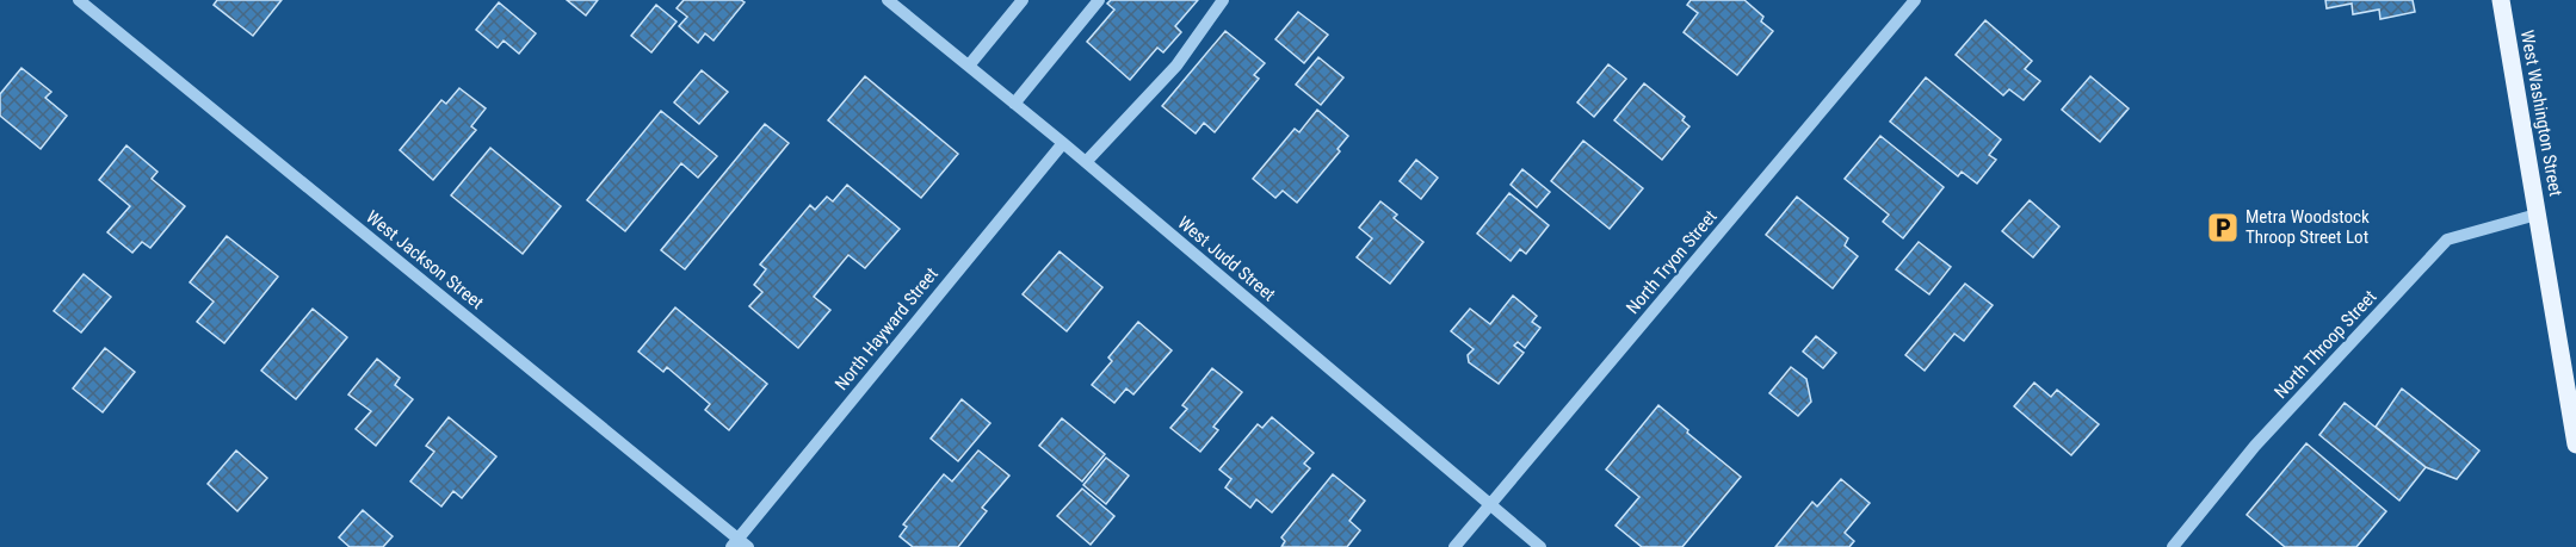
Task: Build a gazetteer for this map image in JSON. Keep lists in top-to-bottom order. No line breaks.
{"streets":{"main road":["West Washington Street"],"street":["West Judd Street","West Jackson Street","North Tryon Street","North Hayward Street","North Throop Street"]},"crossings":[["West Washington Street","North Throop Street"],["West Judd Street","North Tryon Street"],["West Judd Street","North Hayward Street"],["West Jackson Street","North Hayward Street"]],"places":{"parking":["Metra Woodstock Throop Street Lot"]}}
